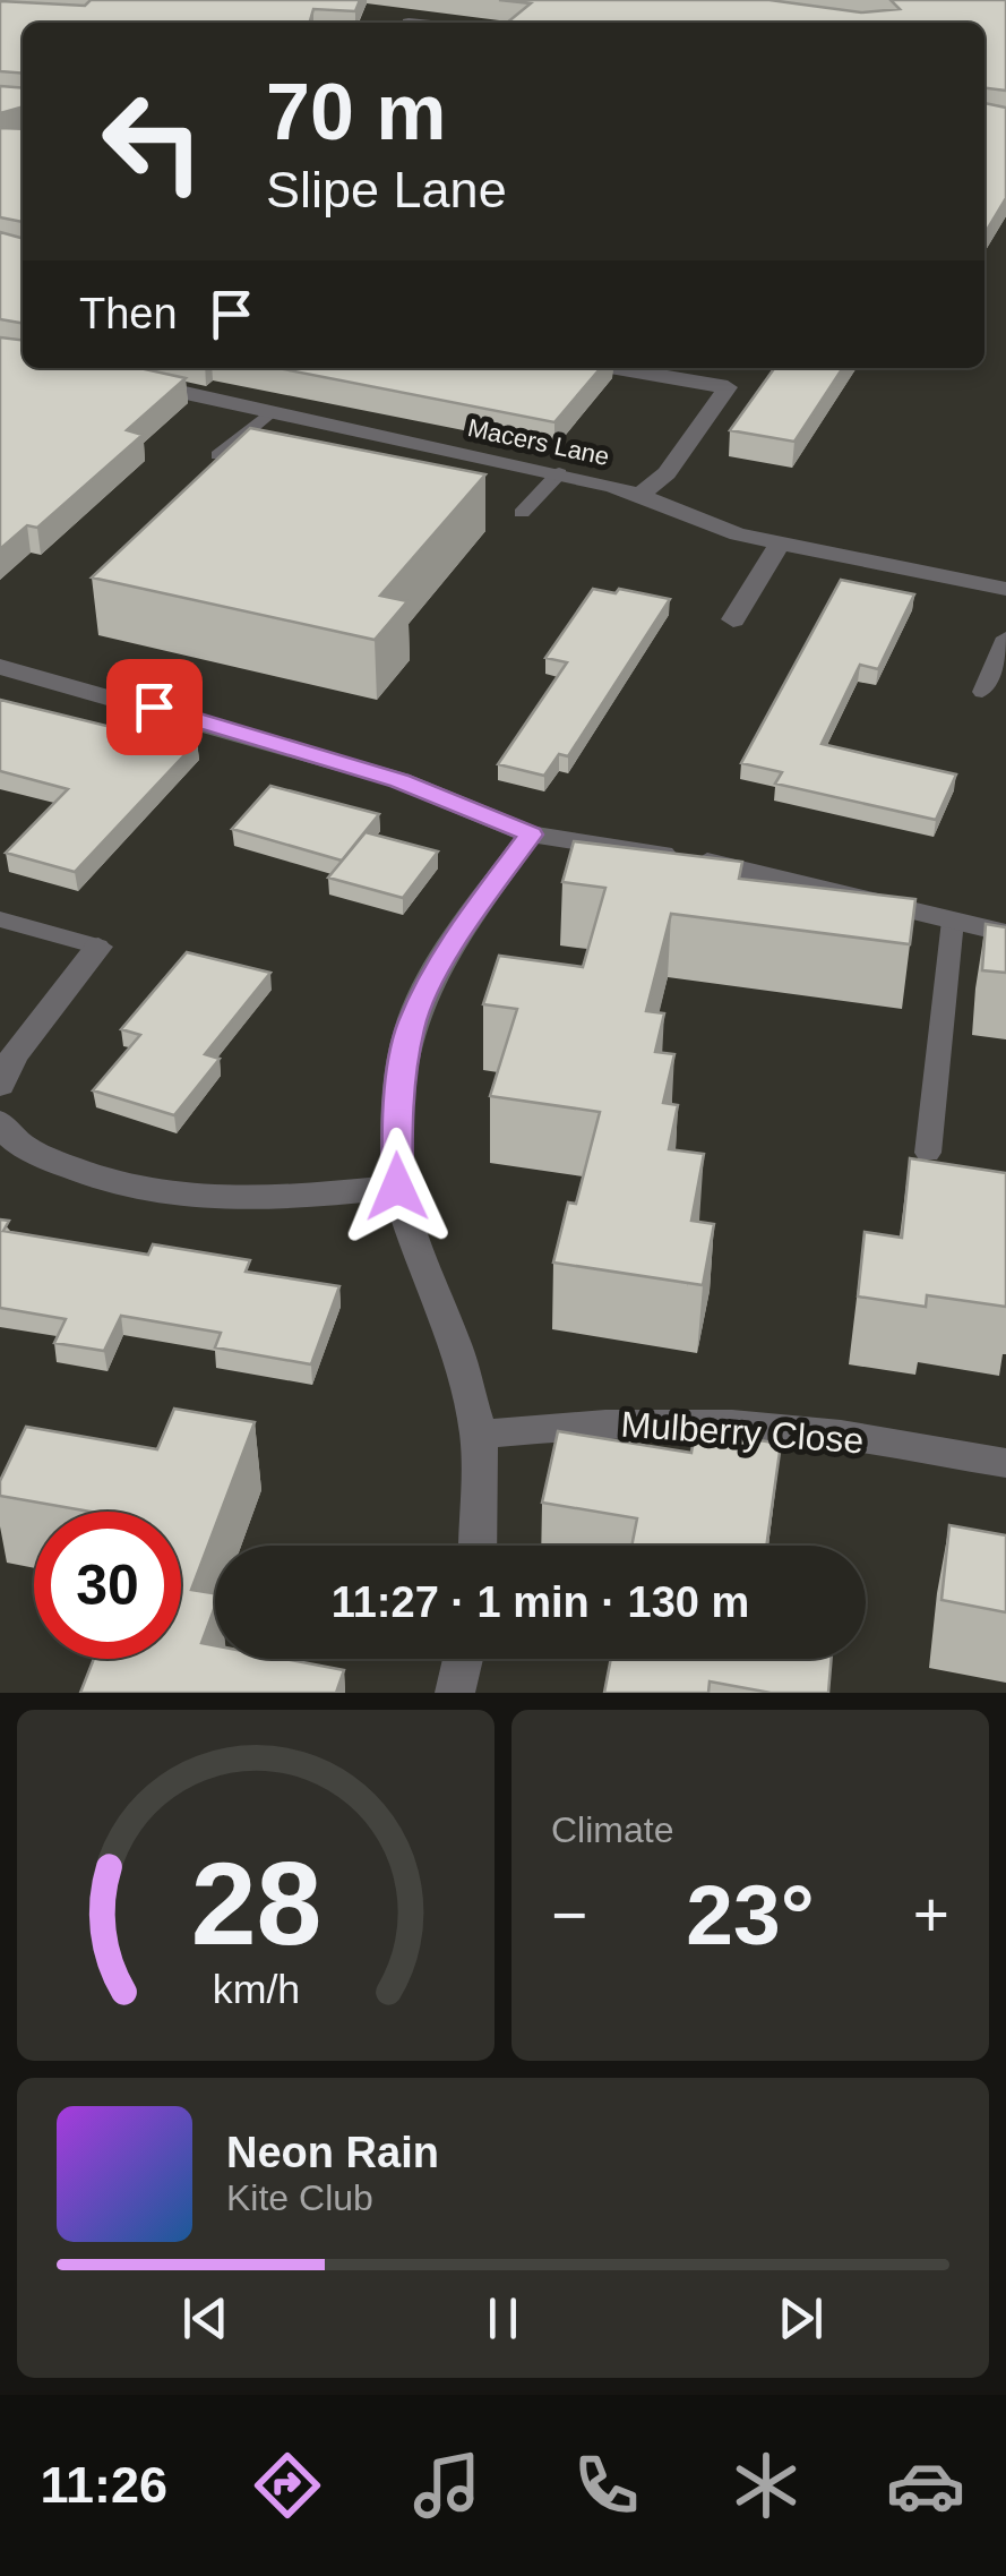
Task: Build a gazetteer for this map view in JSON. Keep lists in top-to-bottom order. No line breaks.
{"streets":{"street":["Macers Lane","Mulberry Close"]},"page":{"turn":["70 m","Slipe Lane"],"then":"Then","limit":"30","trip":"11:27 · 1 min · 130 m","tile":"Climate","heat":["−","23°","+"],"song":["Neon Rain","Kite Club"],"tabs":"11:26","gauge":["28","km/h"]}}
